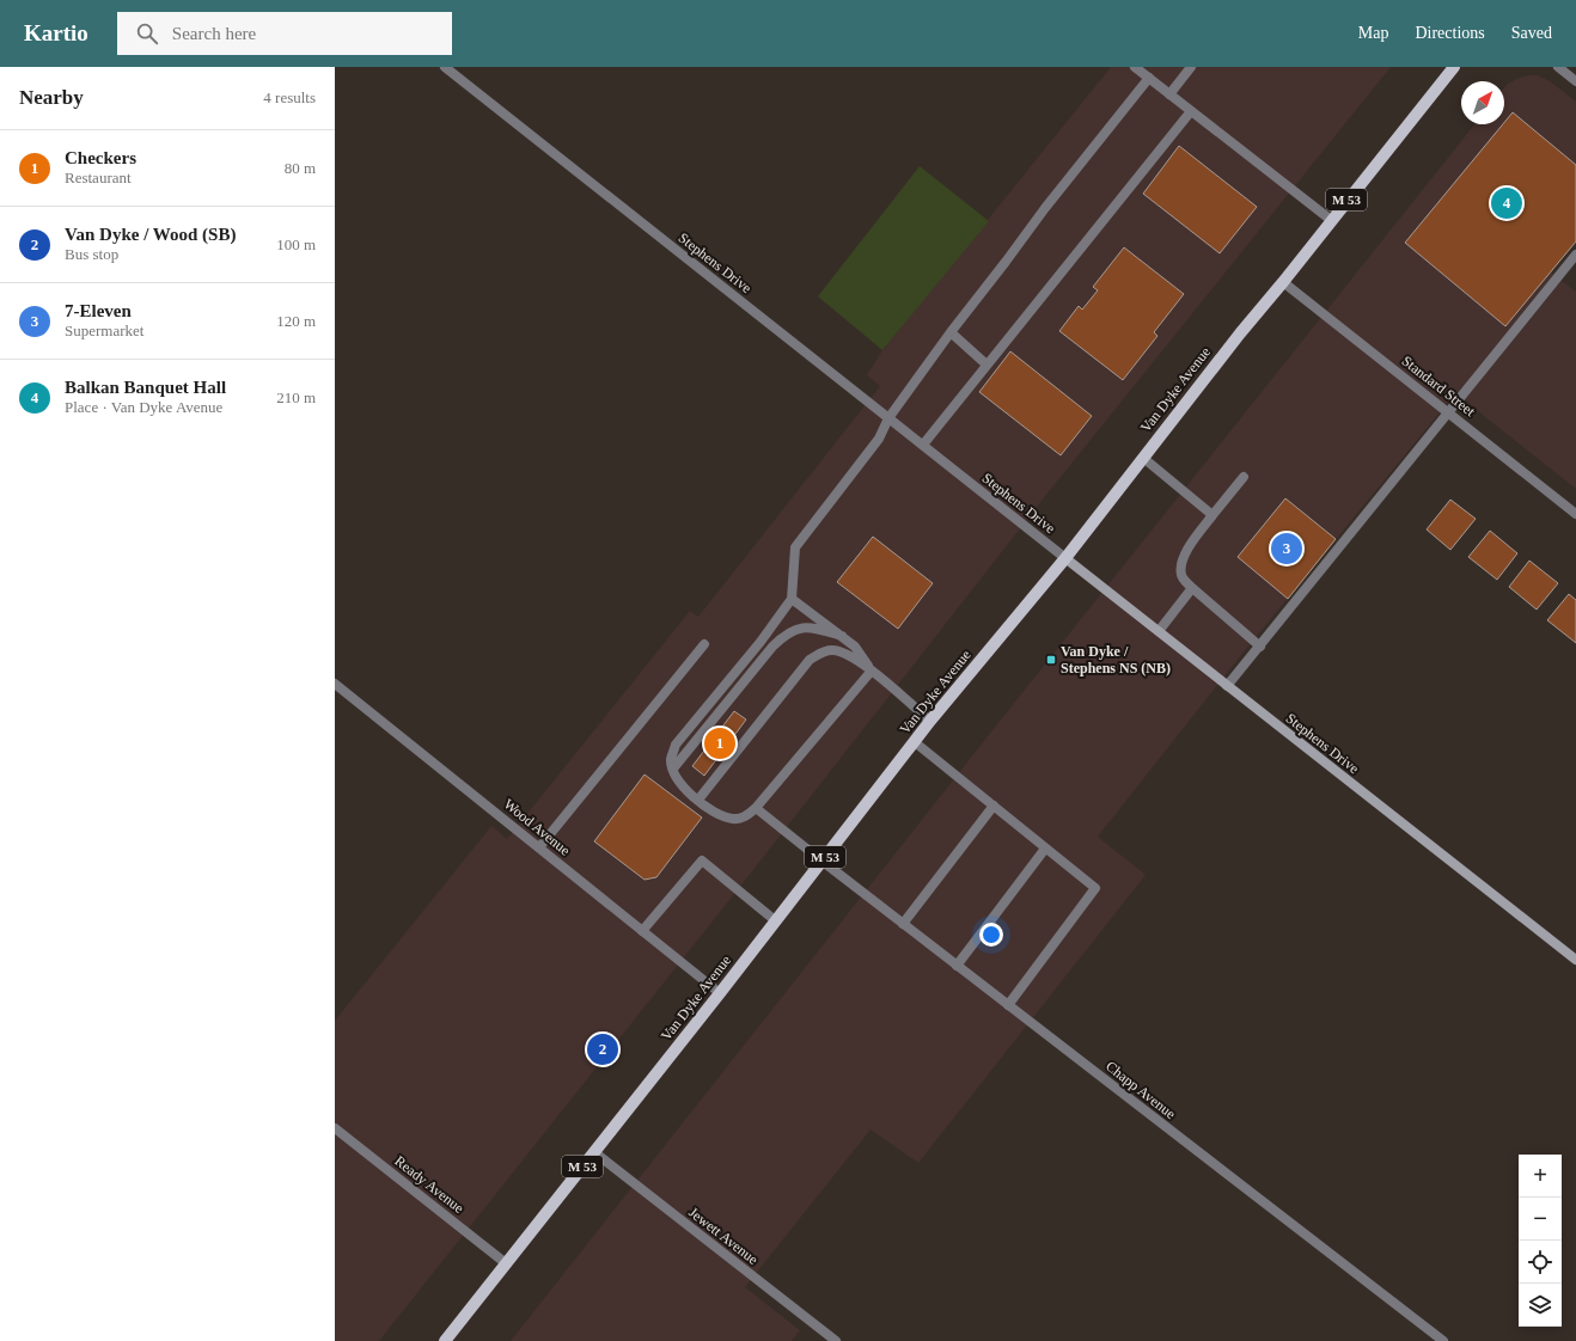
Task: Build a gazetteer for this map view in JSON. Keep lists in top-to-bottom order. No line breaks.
{"streets":{"main road":["M 53","Van Dyke Avenue"],"street":["Stephens Drive","Standard Street","Wood Avenue","Chapp Avenue","Ready Avenue","Jewett Avenue"]},"crossings":[["Stephens Drive","Van Dyke Avenue"],["Standard Street","Van Dyke Avenue"],["Van Dyke Avenue","Wood Avenue"],["Van Dyke Avenue","Chapp Avenue"],["Van Dyke Avenue","Ready Avenue"],["Van Dyke Avenue","Jewett Avenue"]],"places":{"transit":["Van Dyke / Stephens NS (NB)"]},"north":"top right","page":{"header":"Kartio","search":"Search here","nav":["Map","Directions","Saved"],"heading":["Nearby","4 results"],"list":[{"mark":"1","name":"Checkers","note":"Restaurant","value":"80 m"},{"mark":"2","name":"Van Dyke / Wood (SB)","note":"Bus stop","value":"100 m"},{"mark":"3","name":"7-Eleven","note":"Supermarket","value":"120 m"},{"mark":"4","name":"Balkan Banquet Hall","note":"Place · Van Dyke Avenue","value":"210 m"}],"pins":["4","3","1","2"],"map_buttons":["+","−"]}}
